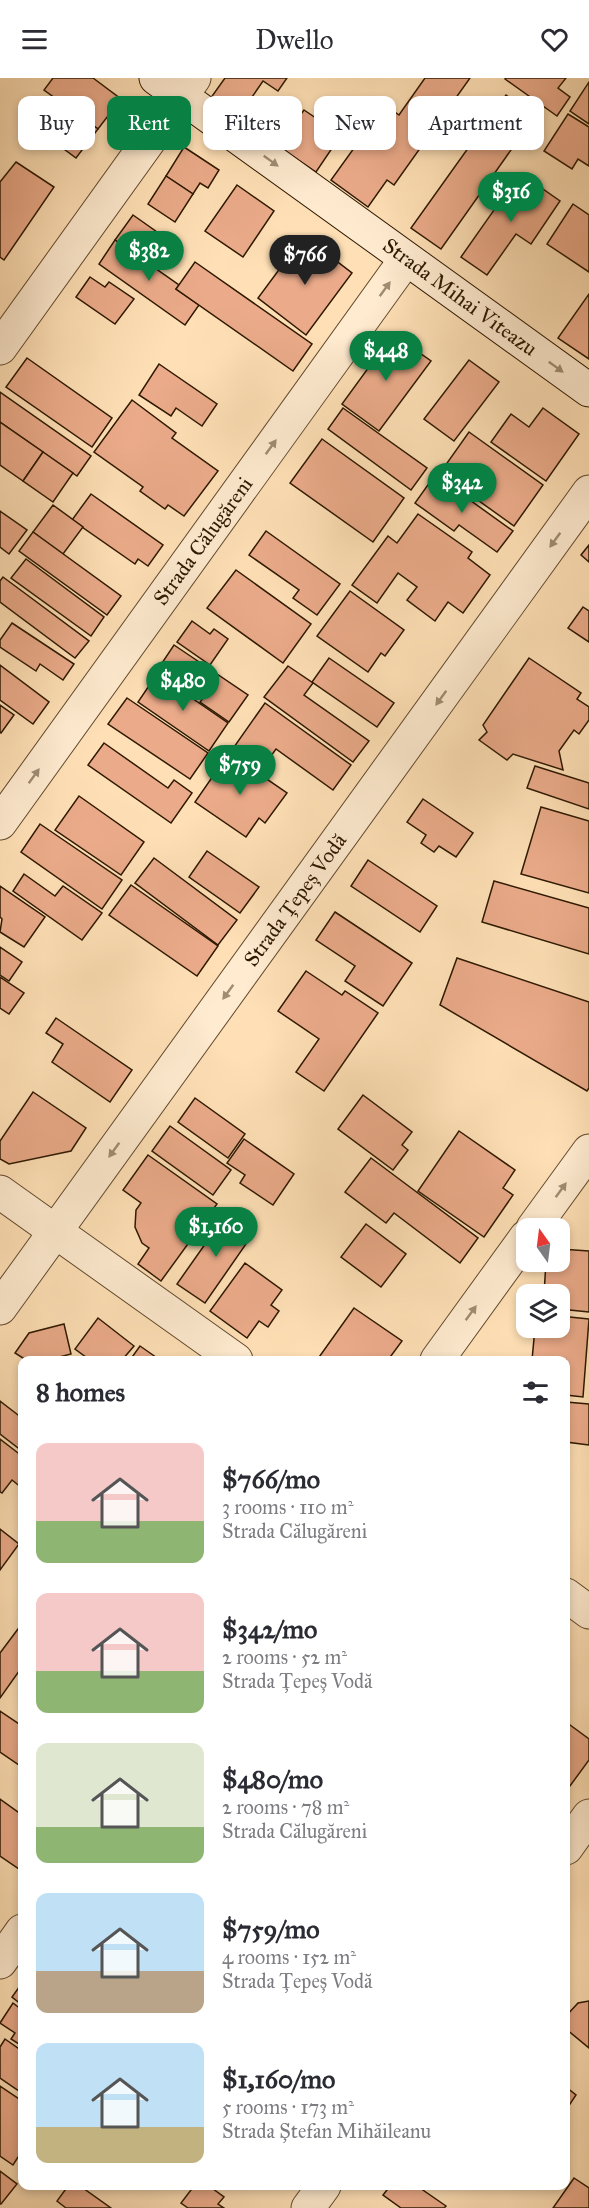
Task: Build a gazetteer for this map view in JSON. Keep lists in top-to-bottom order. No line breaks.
{"streets":{"street":["Strada Mihai Viteazu","Strada Călugăreni","Strada Țepeș Vodă"]},"crossings":[["Strada Mihai Viteazu","Strada Călugăreni"]],"one_way":["Strada Mihai Viteazu","Strada Țepeș Vodă"],"north":"top","page":{"header":"Dwello","chip":["Buy","Rent","Filters","New","Apartment"],"price":["$316","$382","$766","$448","$342","$480","$759","$1,160"],"heading":"8 homes","list":[{"name":"$766/mo","note":"3 rooms · 110 m² · Strada Călugăreni"},{"name":"$342/mo","note":"2 rooms · 52 m² · Strada Țepeș Vodă"},{"name":"$480/mo","note":"2 rooms · 78 m² · Strada Călugăreni"},{"name":"$759/mo","note":"4 rooms · 152 m² · Strada Țepeș Vodă"},{"name":"$1,160/mo","note":"5 rooms · 173 m² · Strada Ștefan Mihăileanu"}]}}
